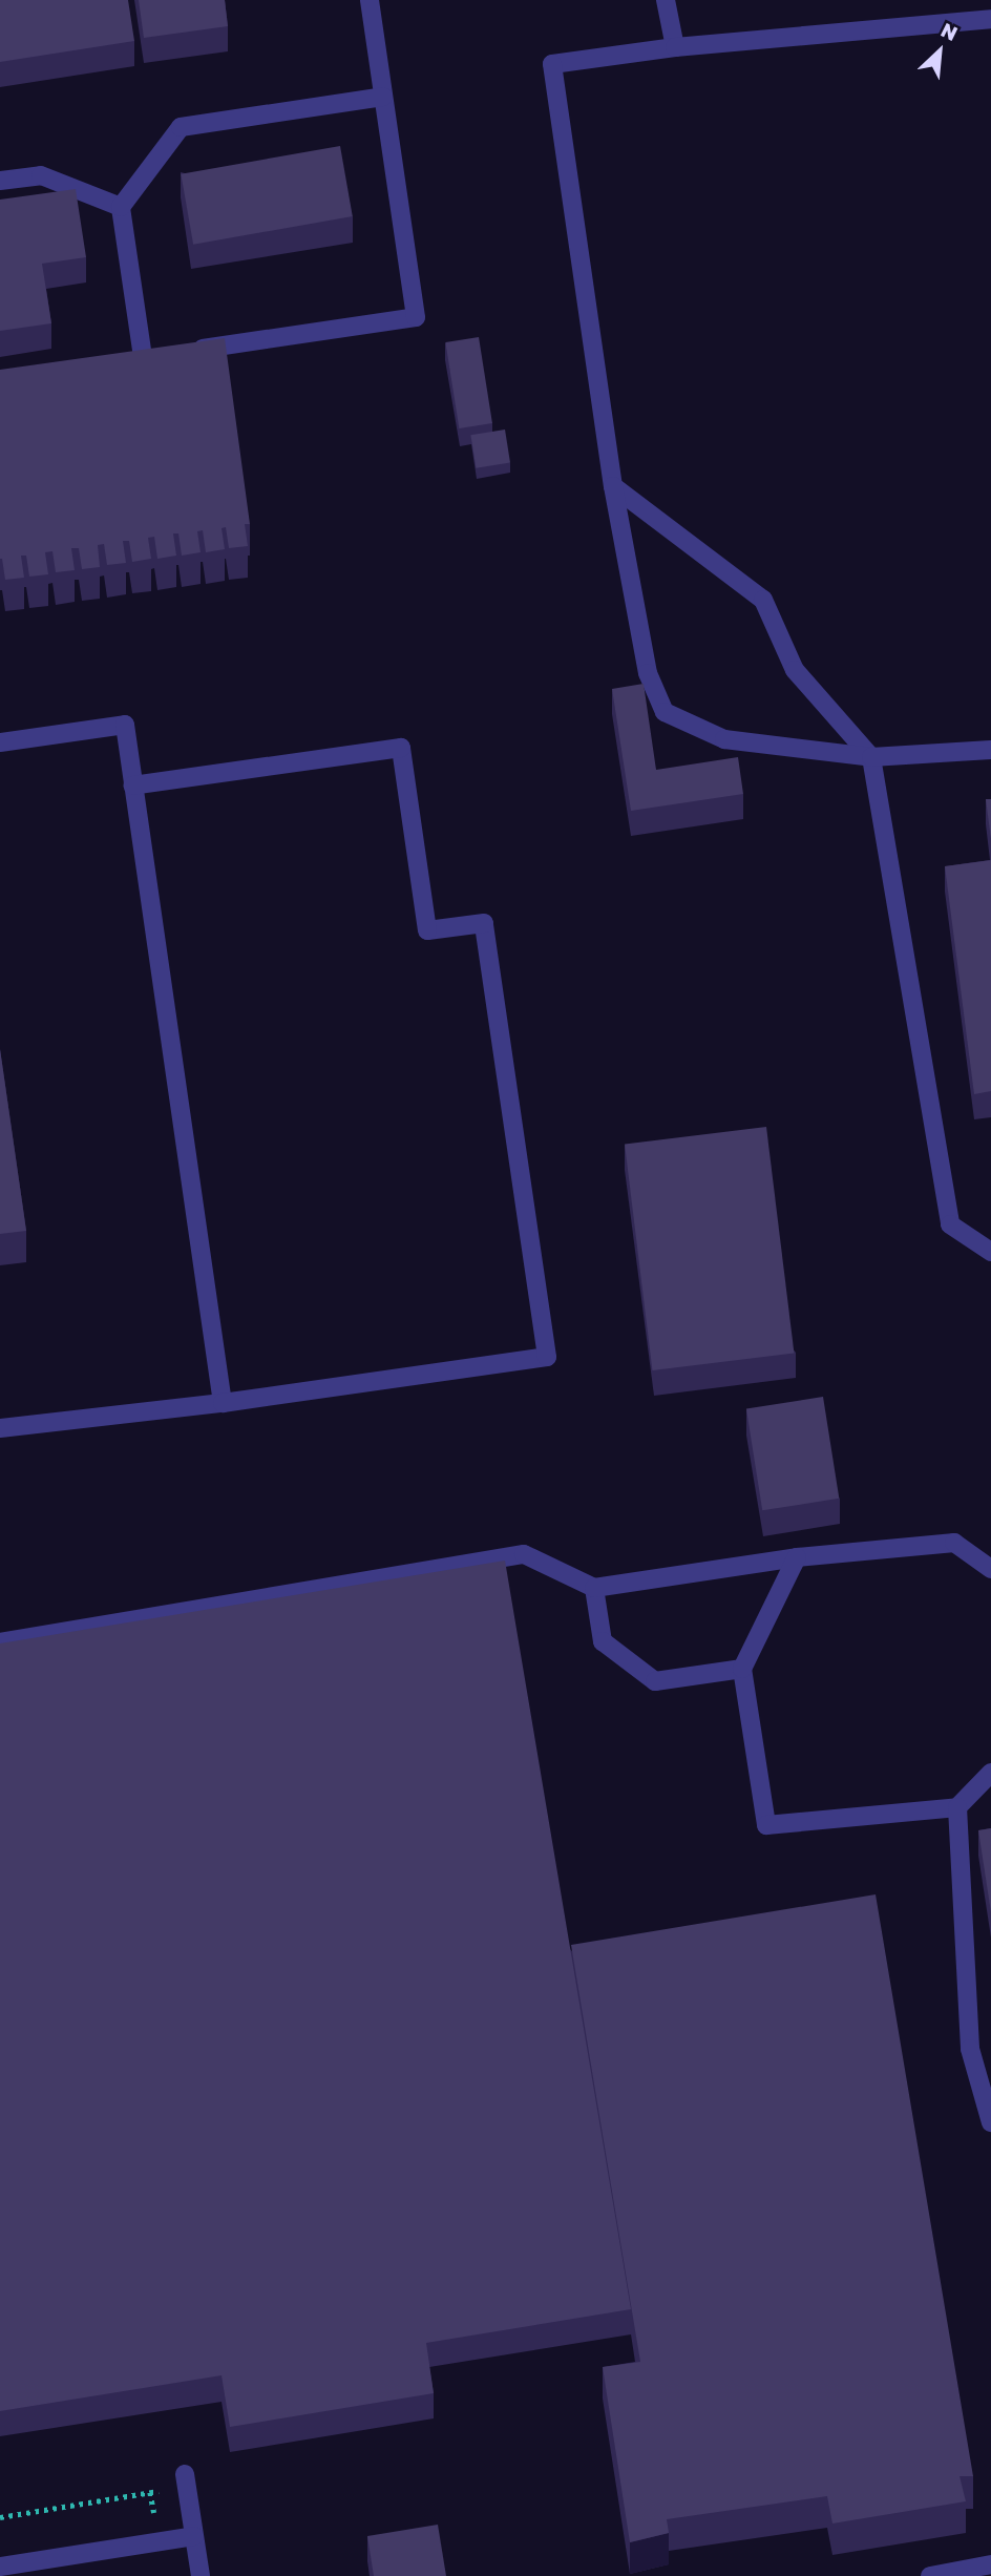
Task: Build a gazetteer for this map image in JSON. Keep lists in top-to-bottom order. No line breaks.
{"north":"top right"}
